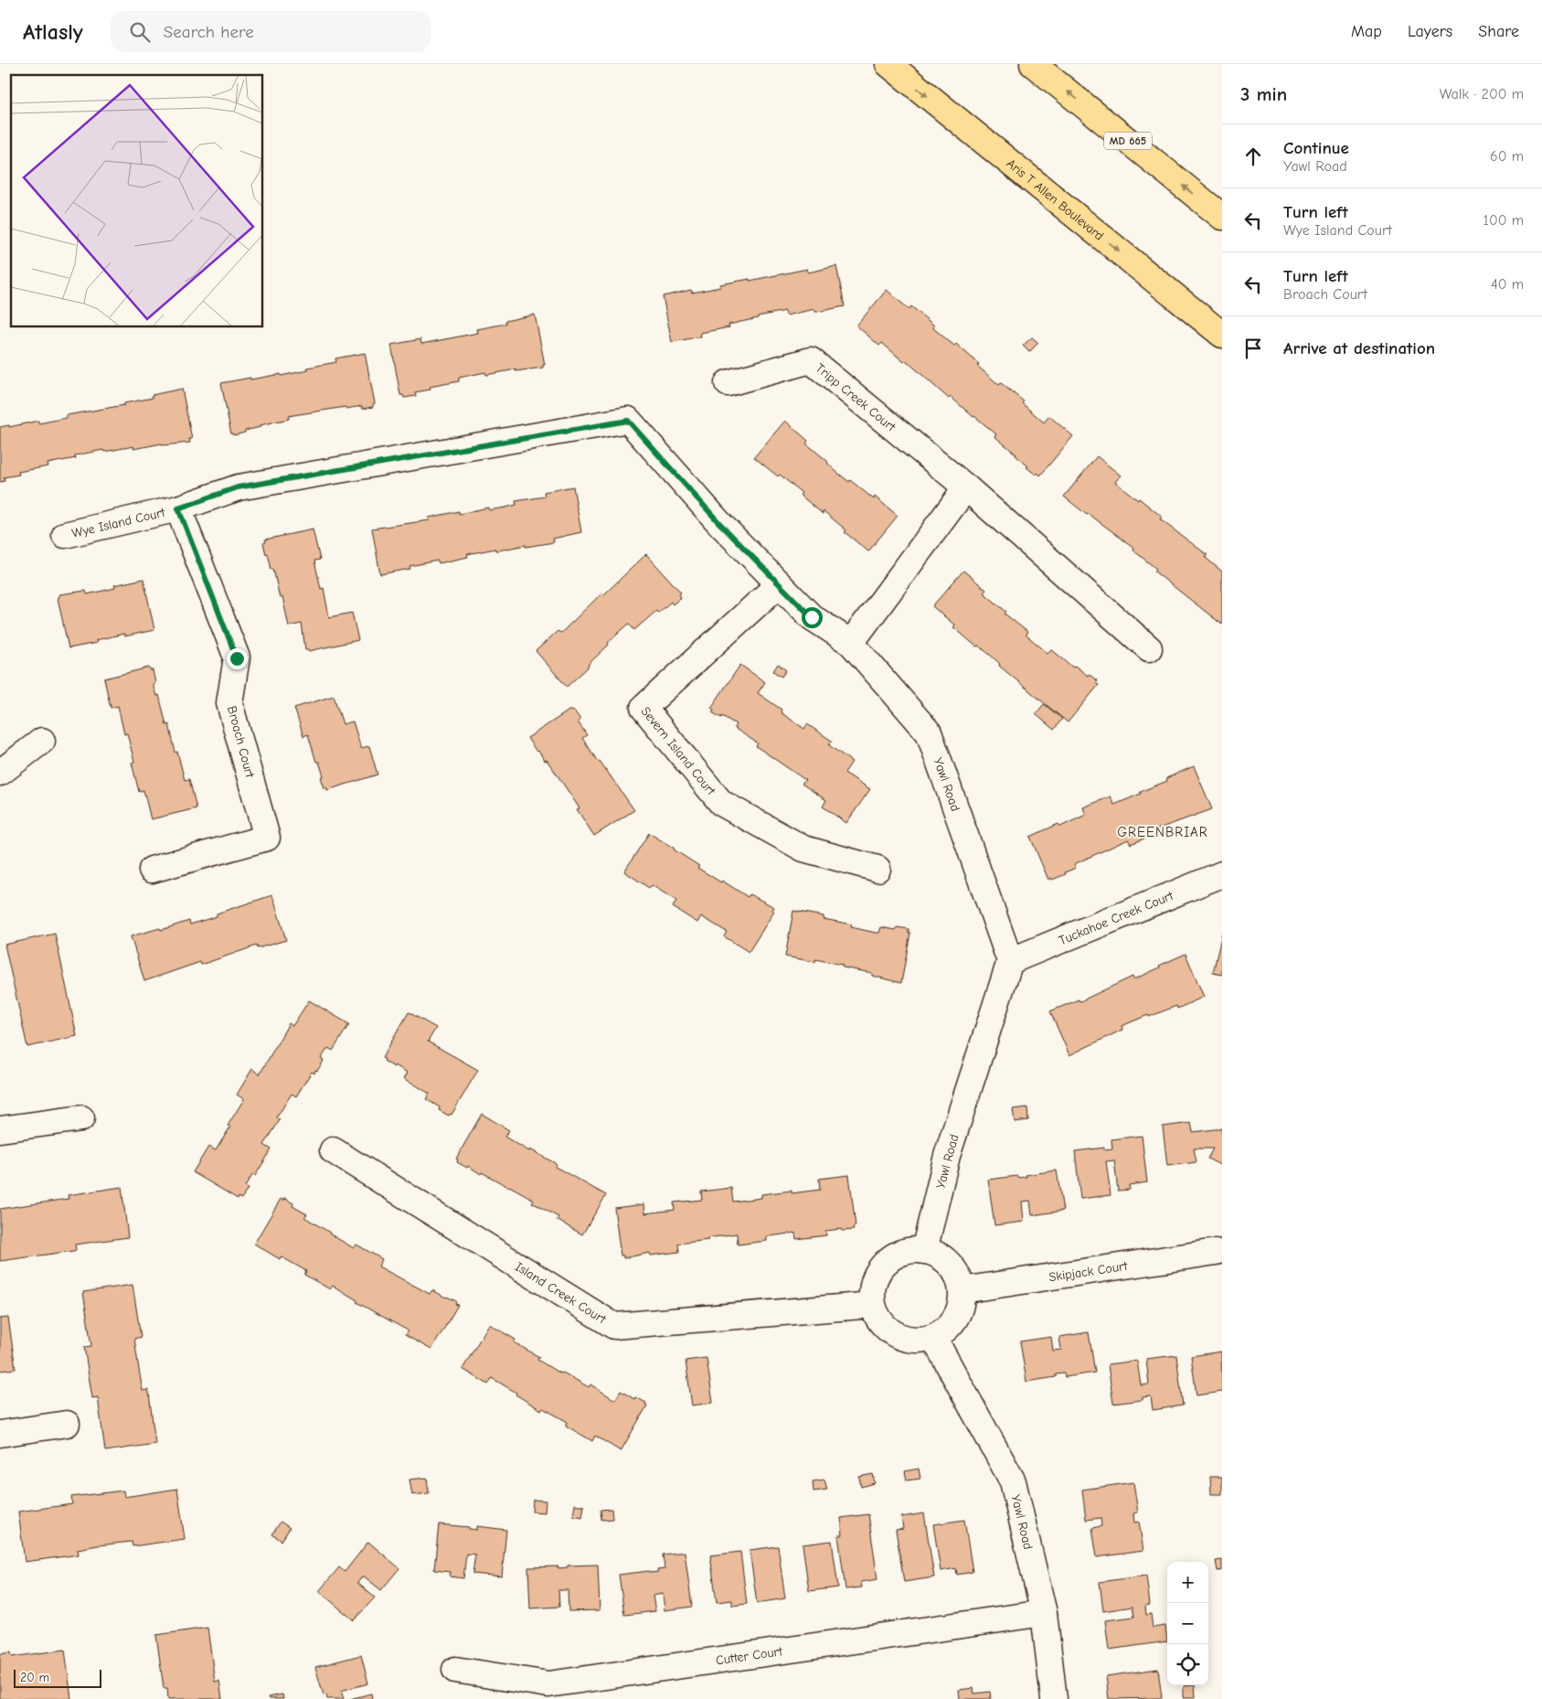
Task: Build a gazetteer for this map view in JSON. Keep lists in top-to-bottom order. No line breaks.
{"streets":{"main road":["MD 665","Aris T Allen Boulevard"],"street":["Tripp Creek Court","Wye Island Court","Broach Court","Severn Island Court","Yawl Road","Tuckahoe Creek Court","Skipjack Court","Island Creek Court","Cutter Court"]},"crossings":[["Wye Island Court","Broach Court"],["Wye Island Court","Yawl Road"],["Severn Island Court","Yawl Road"],["Yawl Road","Tuckahoe Creek Court"],["Yawl Road","Skipjack Court"],["Yawl Road","Island Creek Court"],["Yawl Road","Cutter Court"],["Skipjack Court","Island Creek Court"]],"districts":["GREENBRIAR"],"scale_bar":"20 m","page":{"header":"Atlasly","search":"Search here","nav":["Map","Layers","Share"],"heading":["3 min","Walk · 200 m"],"list":[["Continue","Yawl Road","60 m"],["Turn left","Wye Island Court","100 m"],["Turn left","Broach Court","40 m"],"Arrive at destination"],"map_buttons":["+","−"],"scale":"20 m"}}
